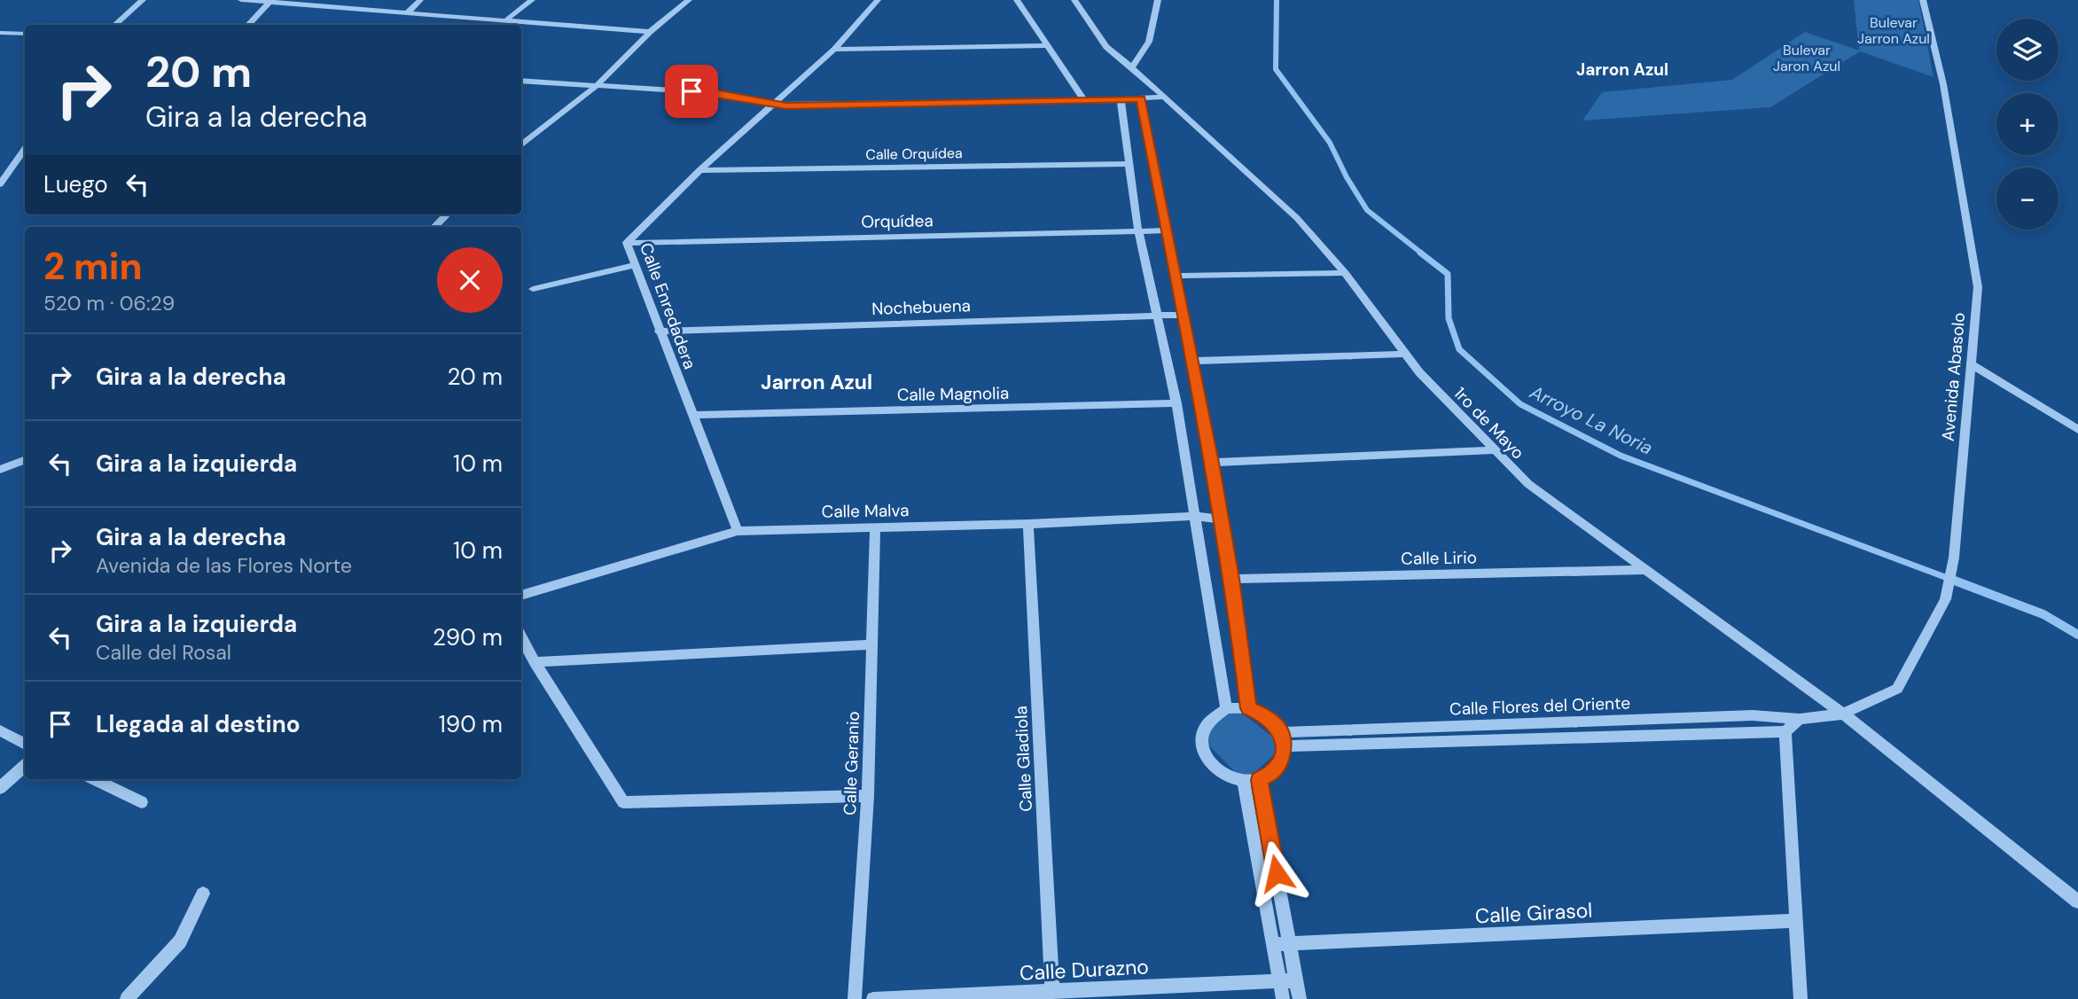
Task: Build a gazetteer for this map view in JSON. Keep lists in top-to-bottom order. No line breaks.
{"streets":{"street":["Calle Orquídea","Orquídea","Calle Enredadera","Nochebuena","Avenida Abasolo","Calle Magnolia","1ro de Mayo","Calle Malva","Calle Lirio","Calle Flores del Oriente","Calle Gladiola","Calle Geranio","Calle Girasol","Calle Durazno"]},"crossings":[["Calle Orquídea","Calle Enredadera"],["Orquídea","Calle Enredadera"],["Calle Enredadera","Nochebuena"],["Calle Enredadera","Calle Magnolia"],["Calle Enredadera","Calle Malva"],["Avenida Abasolo","1ro de Mayo"],["Avenida Abasolo","Calle Flores del Oriente"],["1ro de Mayo","Calle Lirio"],["1ro de Mayo","Calle Flores del Oriente"],["Calle Malva","Calle Gladiola"],["Calle Malva","Calle Geranio"],["Calle Gladiola","Calle Durazno"]],"districts":["Jarron Azul","Jarron Azul"],"water":["Arroyo La Noria"],"parks":["Bulevar Jarron Azul","Bulevar Jaron Azul"],"page":{"map_buttons":["+","−"],"turn":["20 m","Gira a la derecha"],"then":"Luego","heading":["2 min","520 m · 06:29"],"list":[{"name":"Gira a la derecha","value":"20 m"},{"name":"Gira a la izquierda","value":"10 m"},{"name":"Gira a la derecha","note":"Avenida de las Flores Norte","value":"10 m"},{"name":"Gira a la izquierda","note":"Calle del Rosal","value":"290 m"},{"name":"Llegada al destino","value":"190 m"}]}}
